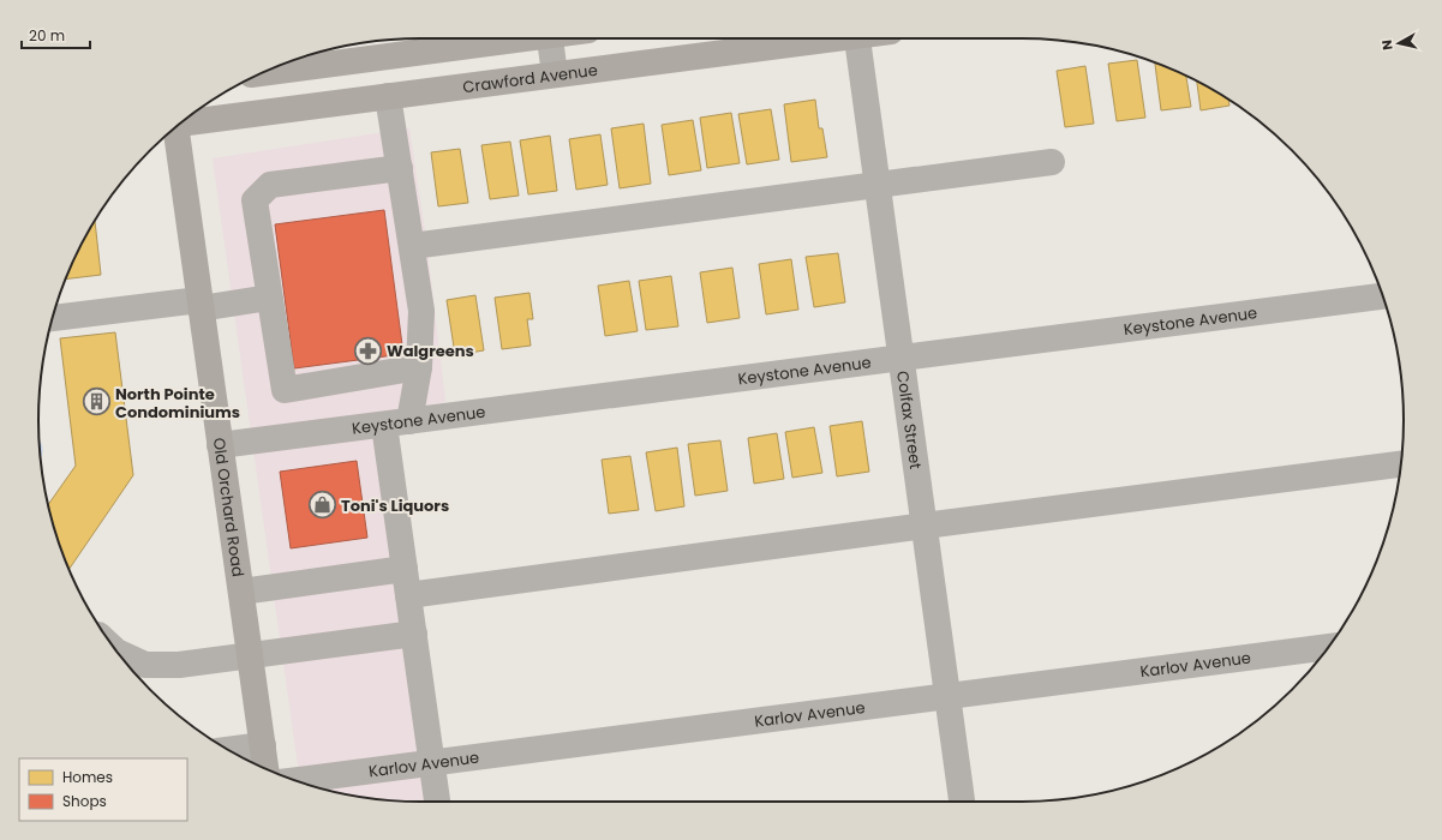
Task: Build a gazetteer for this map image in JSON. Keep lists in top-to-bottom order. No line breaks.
{"streets":{"main road":["Crawford Avenue","Old Orchard Road"],"street":["Keystone Avenue","Colfax Street","Karlov Avenue"]},"crossings":[["Keystone Avenue","Colfax Street"],["Keystone Avenue","Old Orchard Road"],["Colfax Street","Karlov Avenue"]],"places":{"pharmacy":["Walgreens"],"building":["North Pointe Condominiums"],"shop":["Toni's Liquors"]},"legend":["Homes","Shops"],"scale_bar":"20 m","north":"left"}
